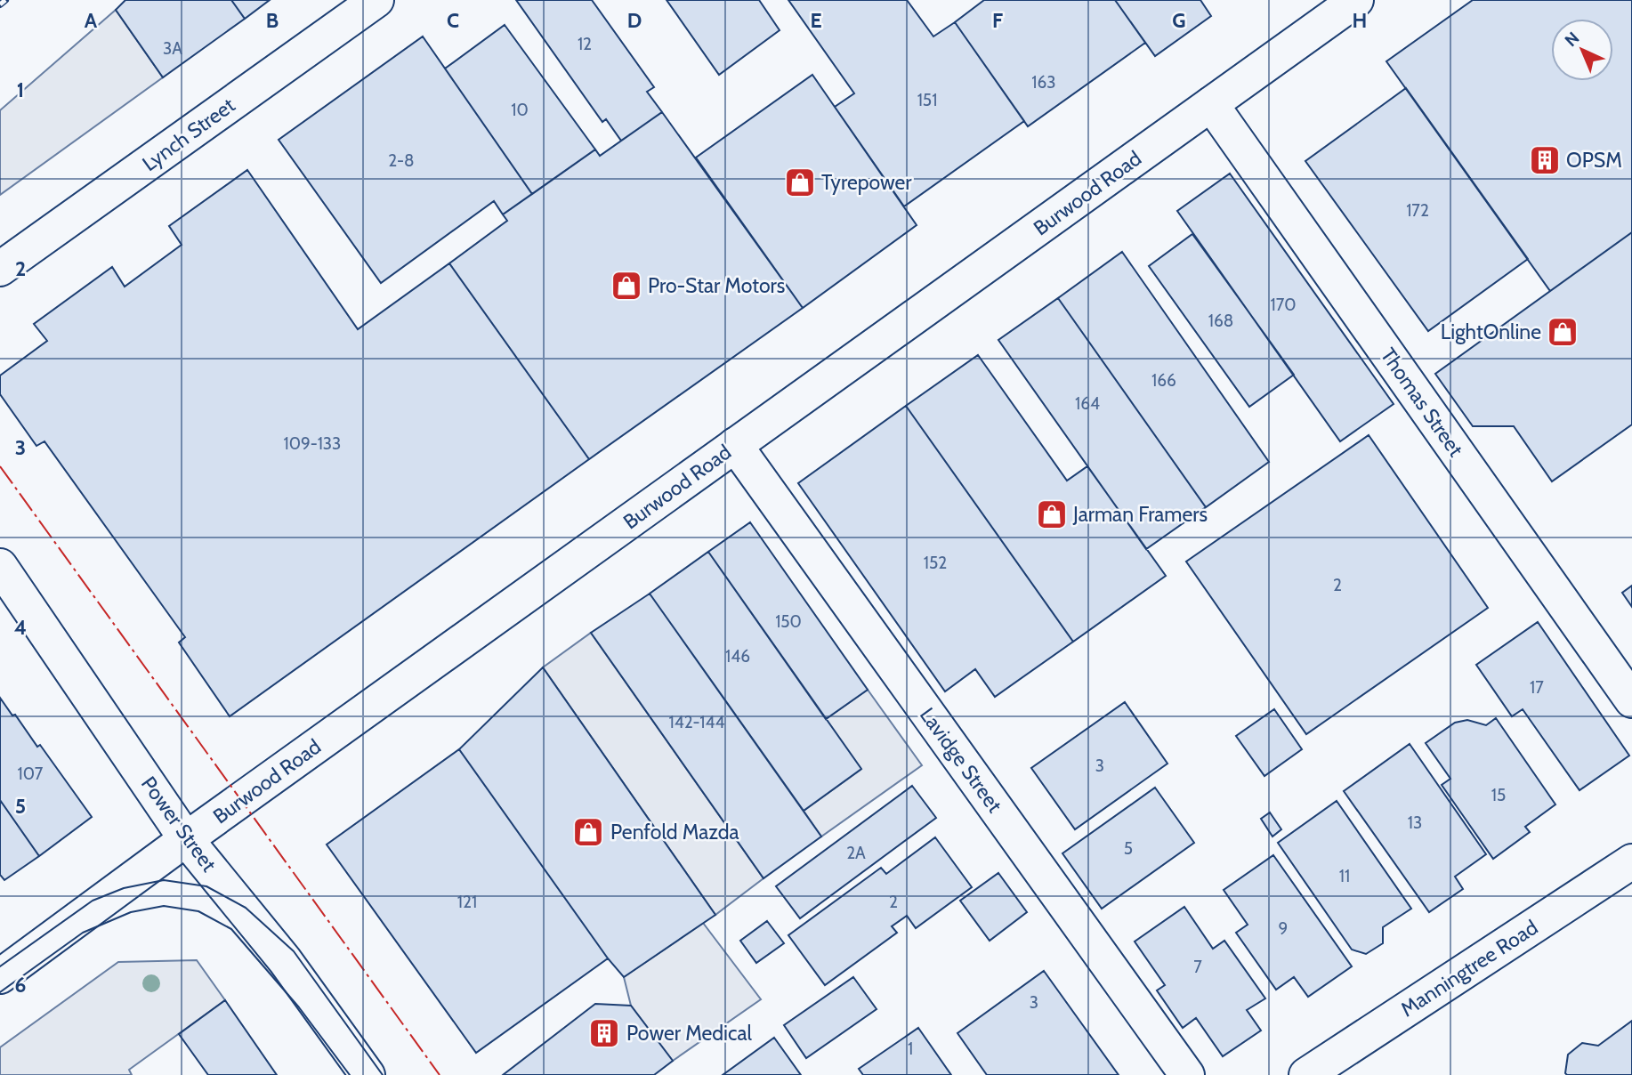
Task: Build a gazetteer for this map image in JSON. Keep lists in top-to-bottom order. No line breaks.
{"streets":{"street":["Lynch Street","Burwood Road","Thomas Street","Lavidge Street","Power Street","Manningtree Road"]},"crossings":[["Burwood Road","Thomas Street"],["Burwood Road","Lavidge Street"],["Burwood Road","Power Street"]],"places":{"building":["OPSM","Power Medical"],"shop":["Tyrepower","Pro-Star Motors","LightOnline","Jarman Framers","Penfold Mazda"]},"house_numbers":["12","3A","163","151","10","2-8","172","170","168","166","164","109-133","152","2","150","146","17","142-144","3","107","15","13","5","2A","11","121","2","9","7","3","1"],"north":"top left","grid":{"columns":["A","B","C","D","E","F","G","H"],"rows":["1","2","3","4","5","6"]}}
